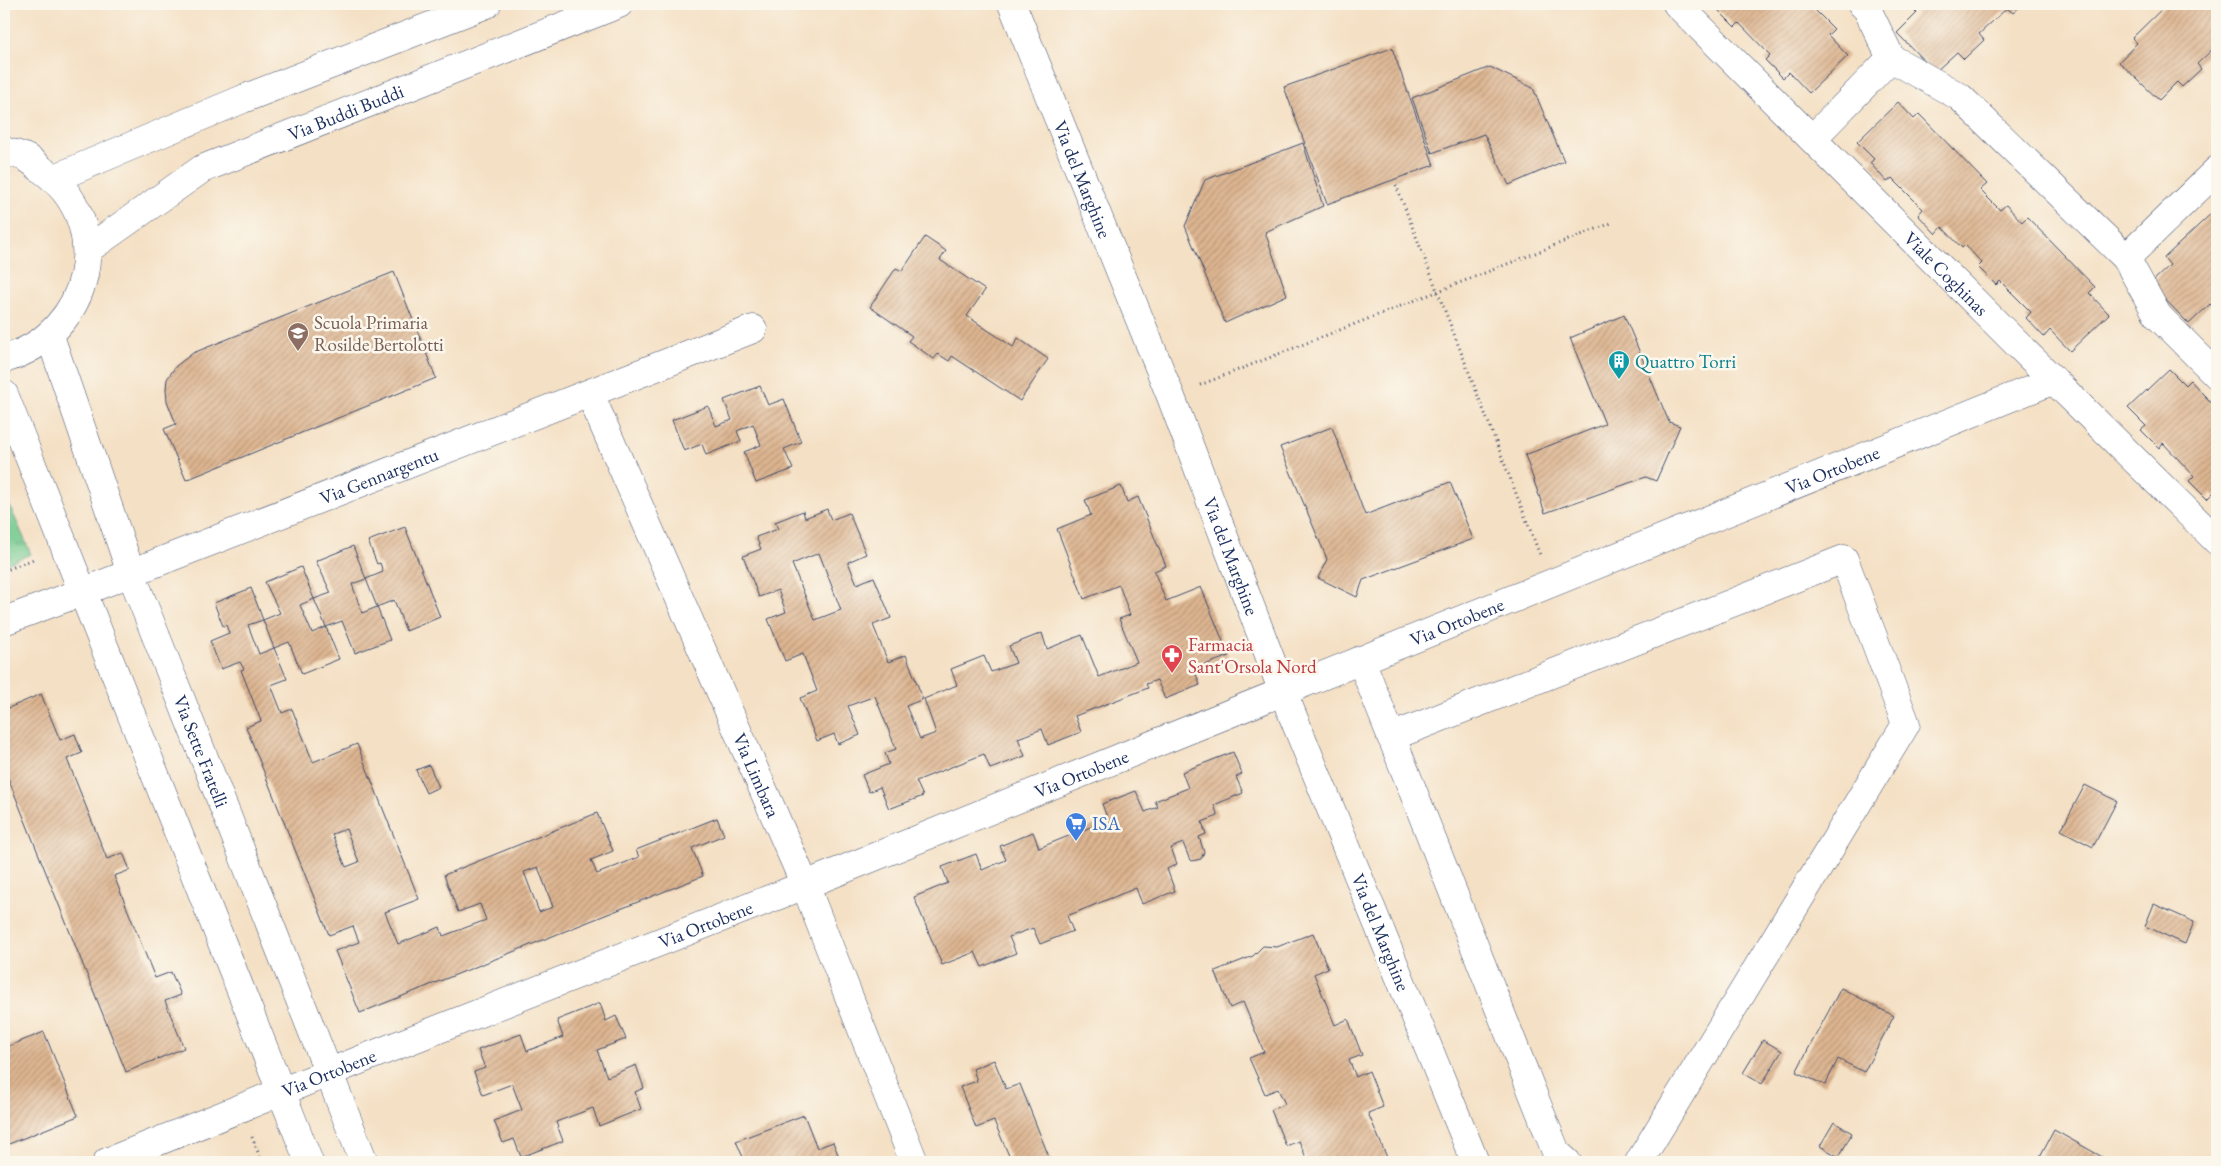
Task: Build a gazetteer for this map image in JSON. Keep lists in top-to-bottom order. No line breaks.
{"streets":{"street":["Via Buddi Buddi","Via del Marghine","Viale Coghinas","Via Ortobene","Via Gennargentu","Via Sette Fratelli","Via Limbara"]},"crossings":[["Via del Marghine","Via Ortobene"],["Viale Coghinas","Via Ortobene"],["Via Ortobene","Via Sette Fratelli"],["Via Ortobene","Via Limbara"],["Via Gennargentu","Via Sette Fratelli"],["Via Gennargentu","Via Limbara"]],"places":{"school or university":["Scuola Primaria Rosilde Bertolotti"],"building":["Quattro Torri"],"pharmacy":["Farmacia Sant'Orsola Nord"],"supermarket":["ISA"]}}
